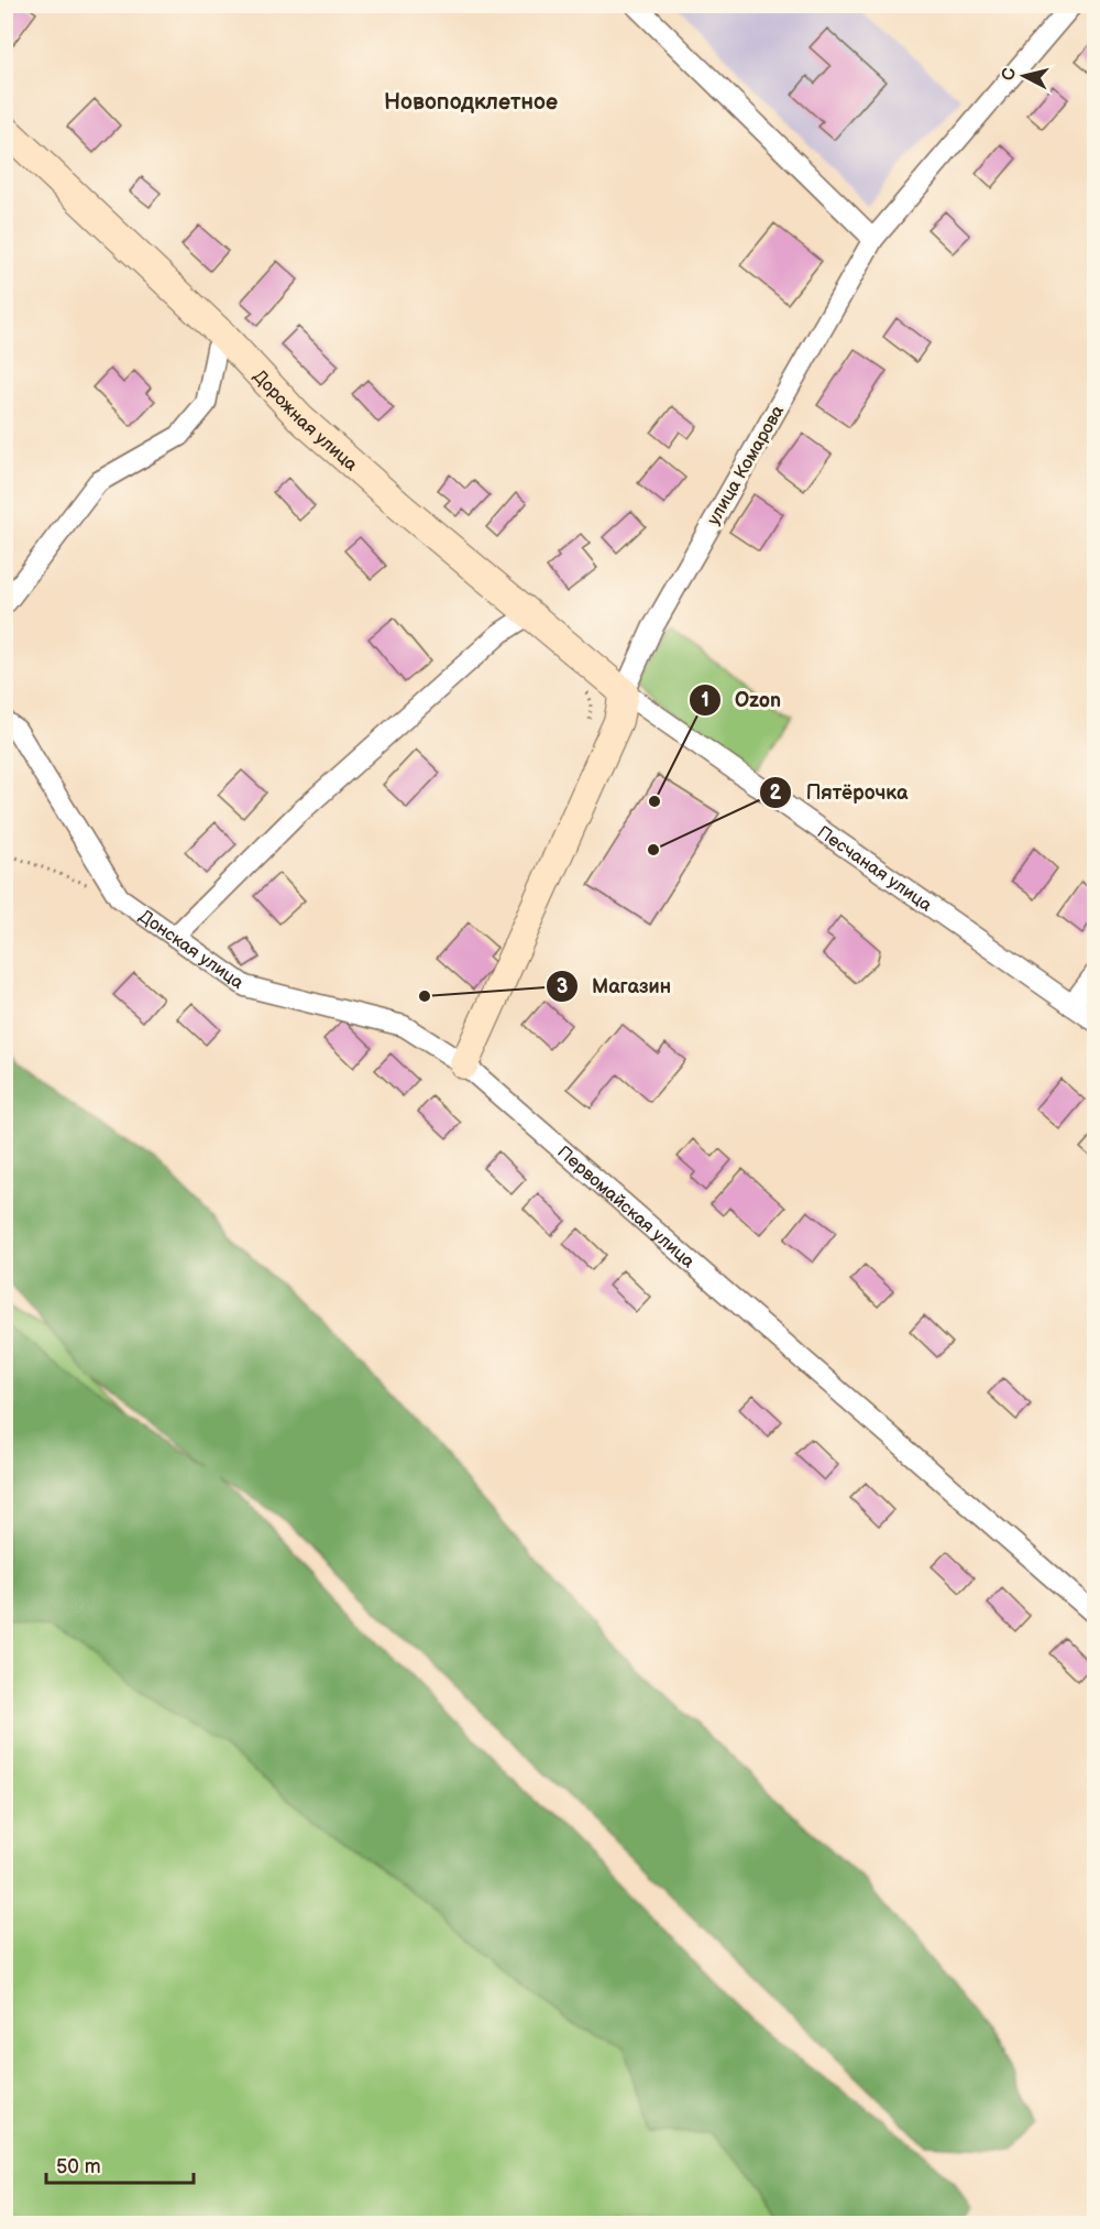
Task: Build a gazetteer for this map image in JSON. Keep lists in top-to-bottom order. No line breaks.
{"streets":{"street":["Дорожная улица","улица Комарова","Песчаная улица","Донская улица","Первомайская улица"]},"crossings":[["Дорожная улица","улица Комарова"],["Дорожная улица","Песчаная улица"],["улица Комарова","Песчаная улица"],["Донская улица","Первомайская улица"]],"districts":["Новоподклетное"],"places":["Ozon","Пятёрочка","Магазин"],"scale_bar":"50 m","north":"left"}
